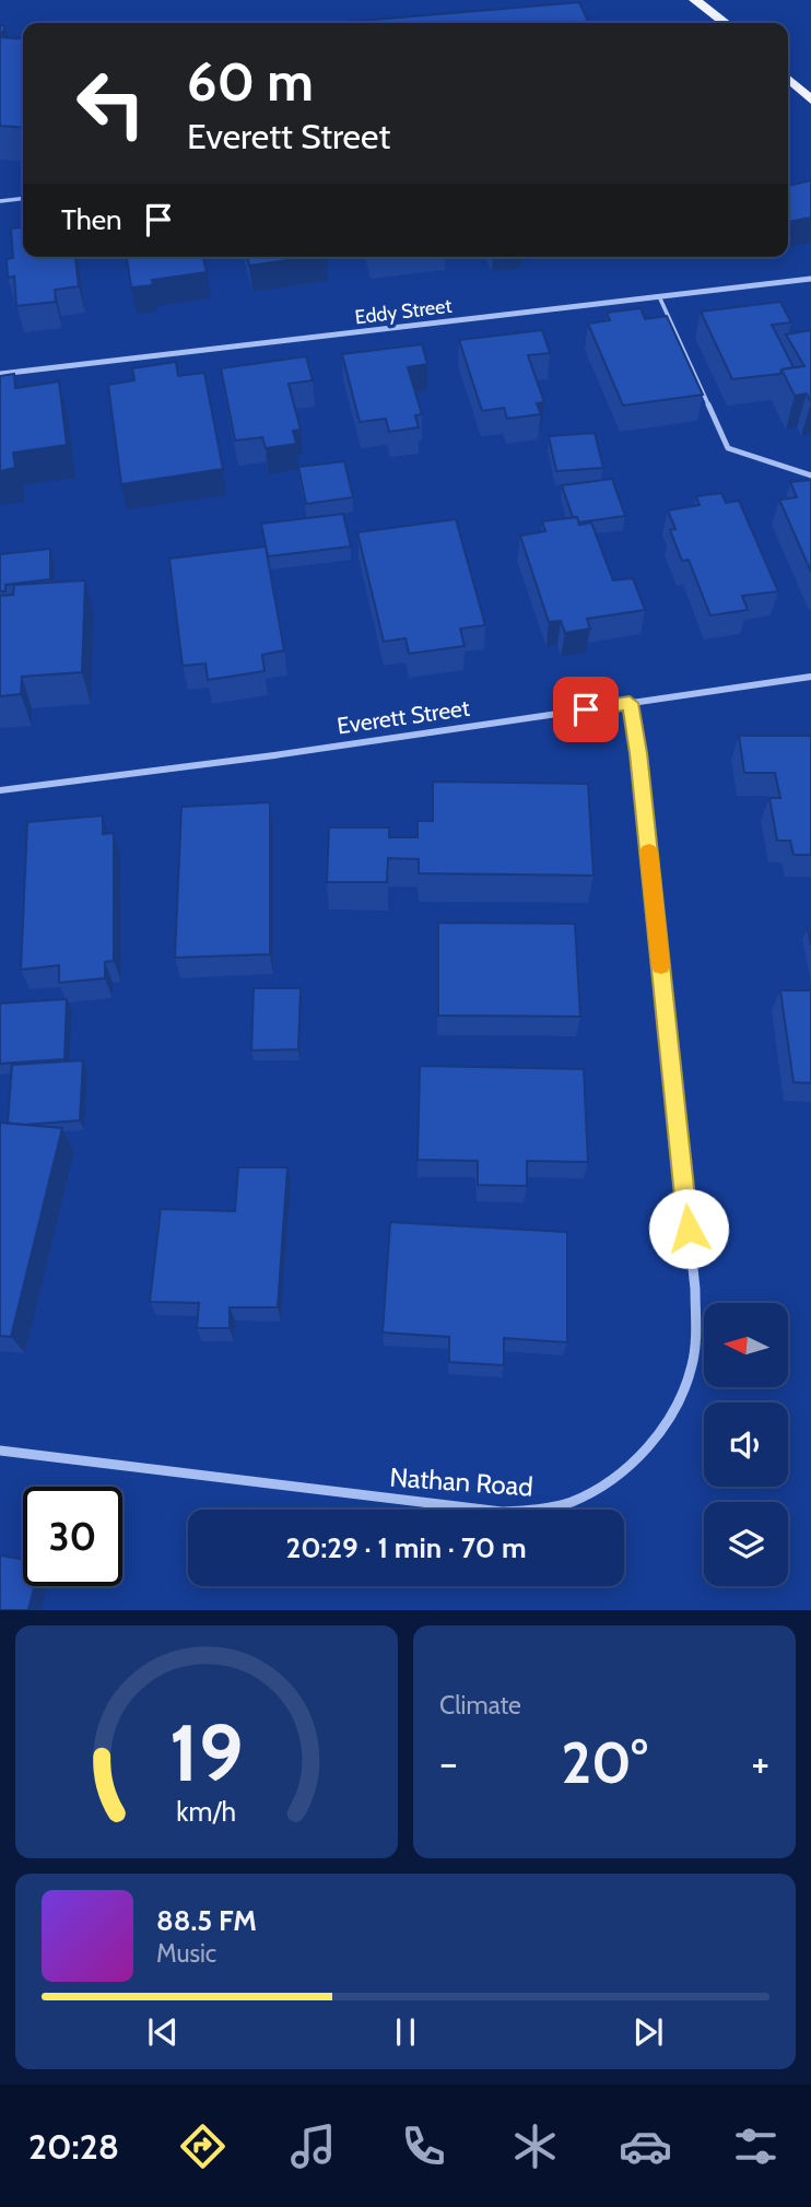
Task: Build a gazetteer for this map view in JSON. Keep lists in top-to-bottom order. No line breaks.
{"streets":{"street":["Eddy Street","Everett Street","Nathan Road"]},"crossings":[["Everett Street","Nathan Road"]],"north":"left","page":{"turn":["60 m","Everett Street"],"then":"Then","limit":"30","trip":"20:29 · 1 min · 70 m","tile":"Climate","heat":["−","20°","+"],"song":["88.5 FM","Music"],"tabs":"20:28","gauge":["19","km/h"]}}
